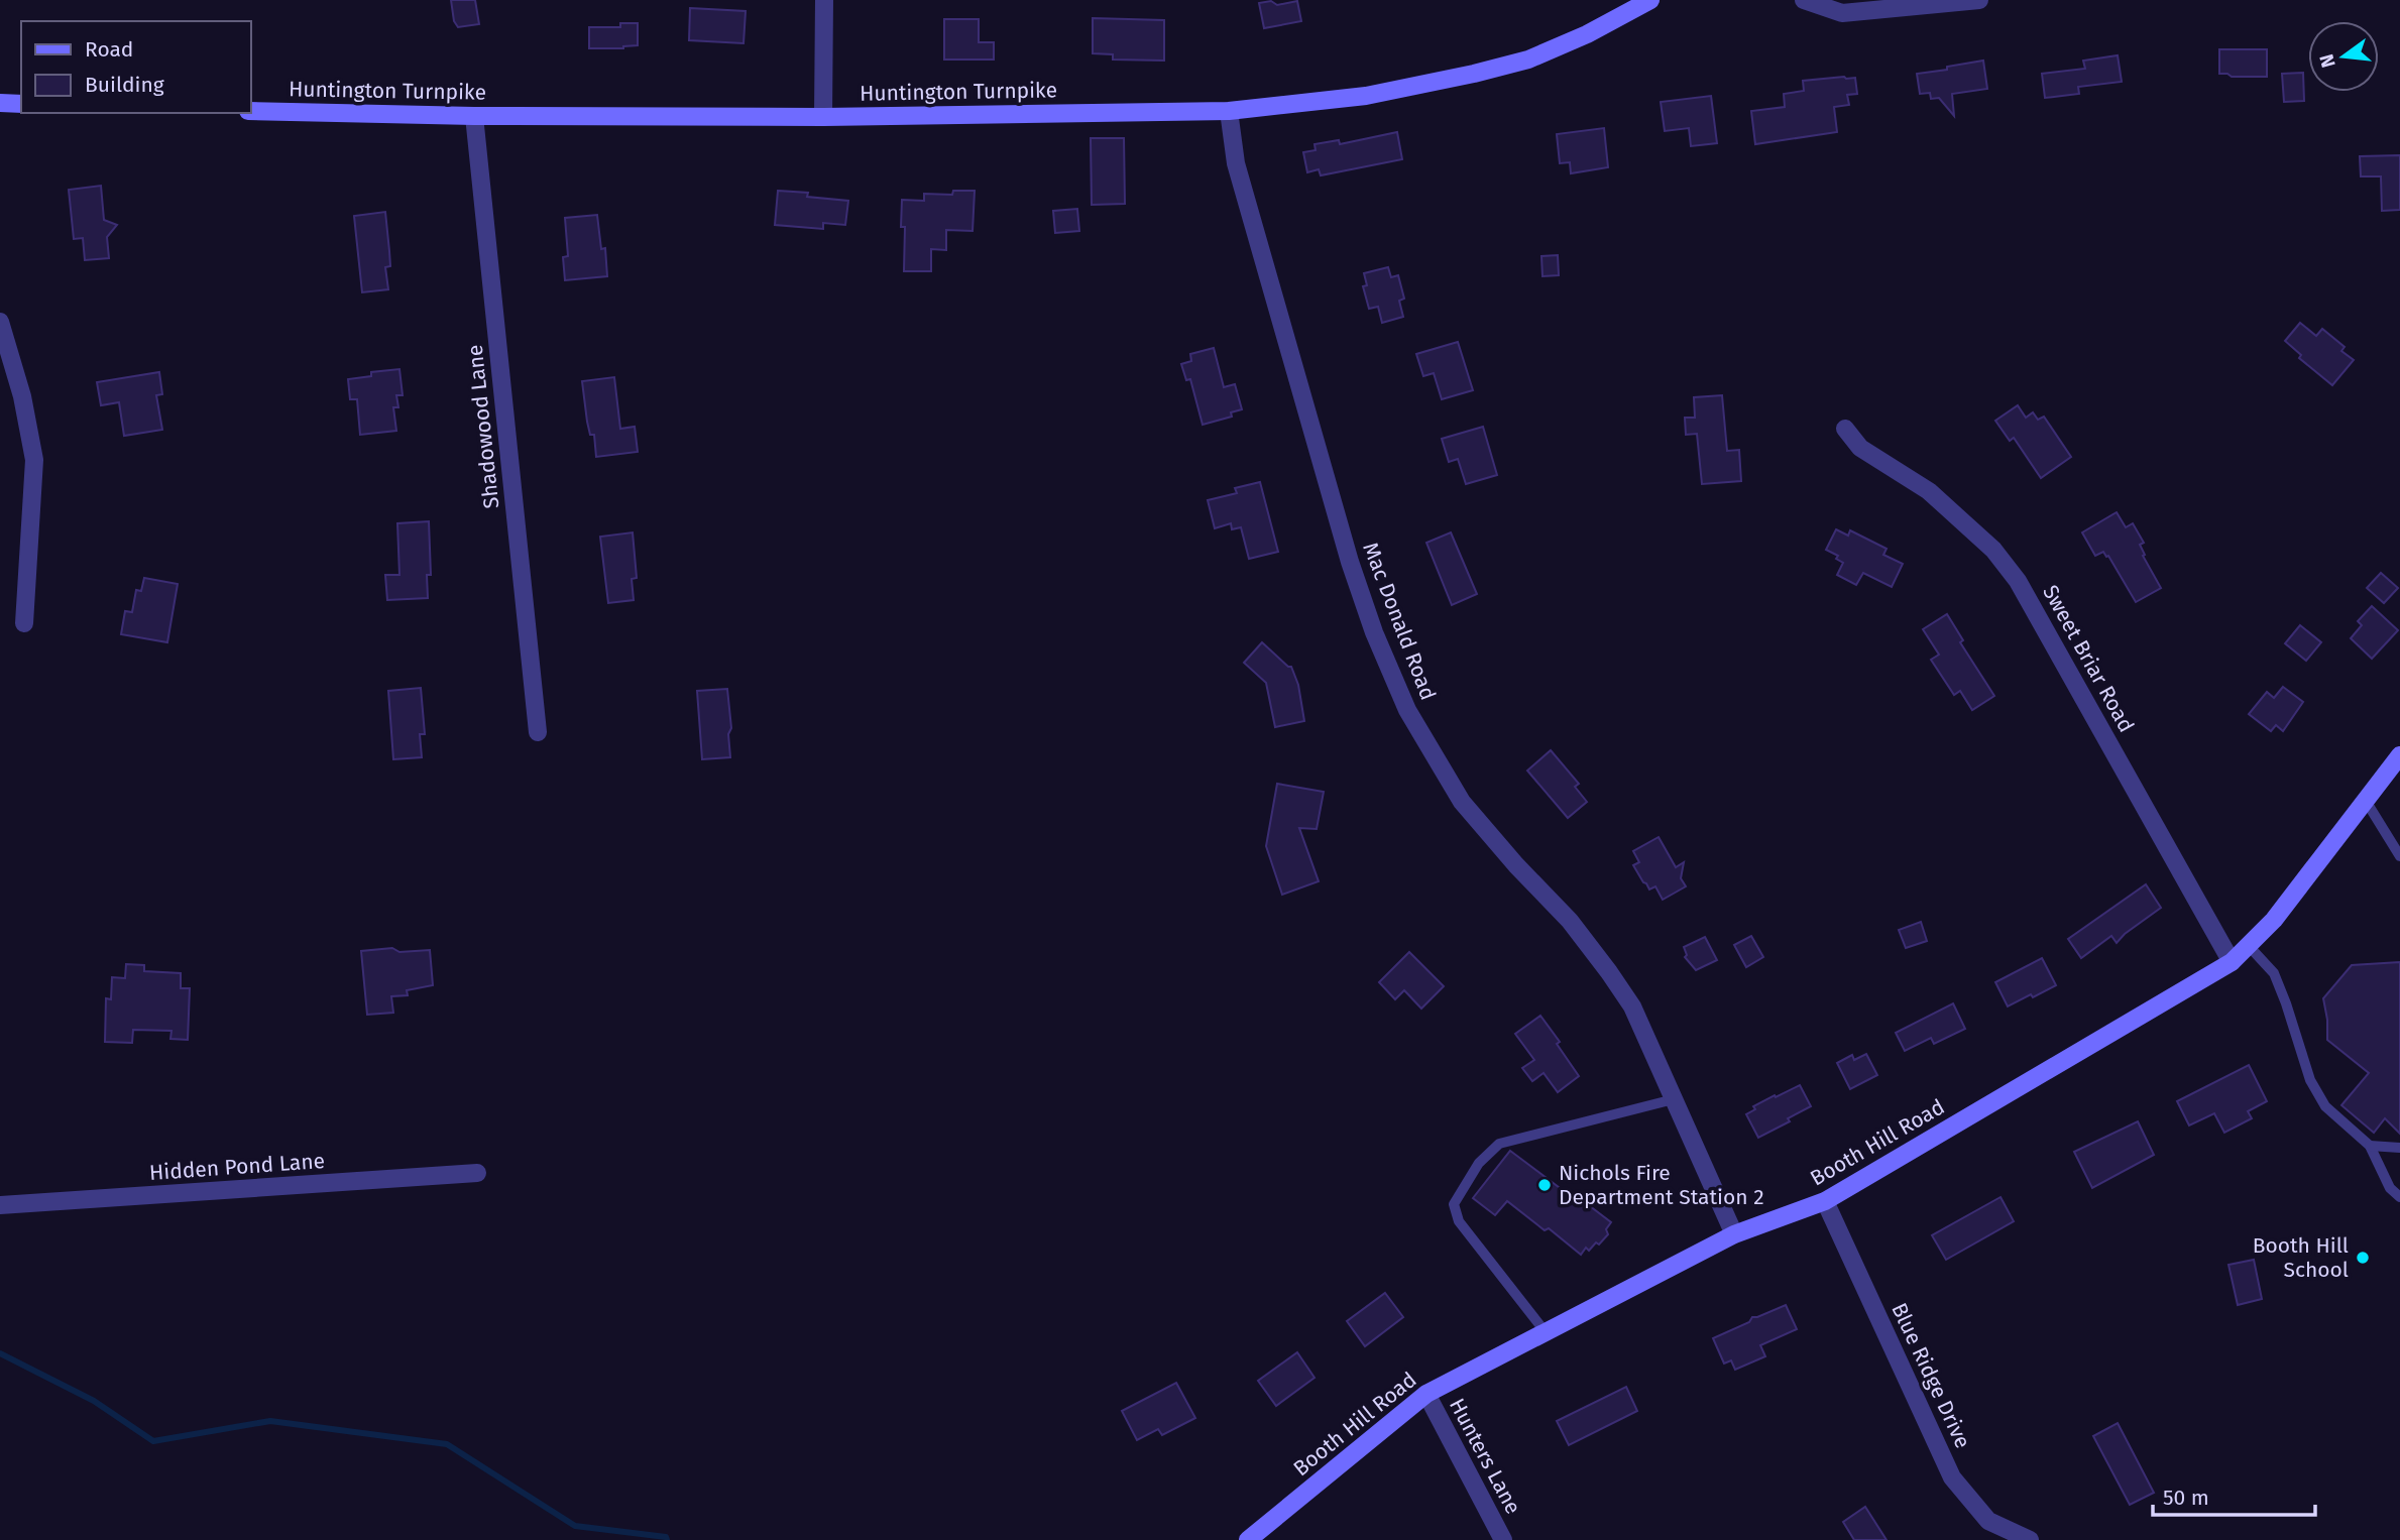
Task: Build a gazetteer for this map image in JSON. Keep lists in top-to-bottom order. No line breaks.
{"streets":{"main road":["Huntington Turnpike","Booth Hill Road"],"street":["Shadowood Lane","Mac Donald Road","Sweet Briar Road","Hidden Pond Lane","Blue Ridge Drive","Hunters Lane"]},"crossings":[["Huntington Turnpike","Shadowood Lane"],["Huntington Turnpike","Mac Donald Road"],["Mac Donald Road","Booth Hill Road"],["Sweet Briar Road","Booth Hill Road"],["Booth Hill Road","Blue Ridge Drive"],["Booth Hill Road","Hunters Lane"]],"places":["Nichols Fire Department Station 2","Booth Hill School"],"legend":["Road","Building"],"scale_bar":"50 m","north":"left"}
